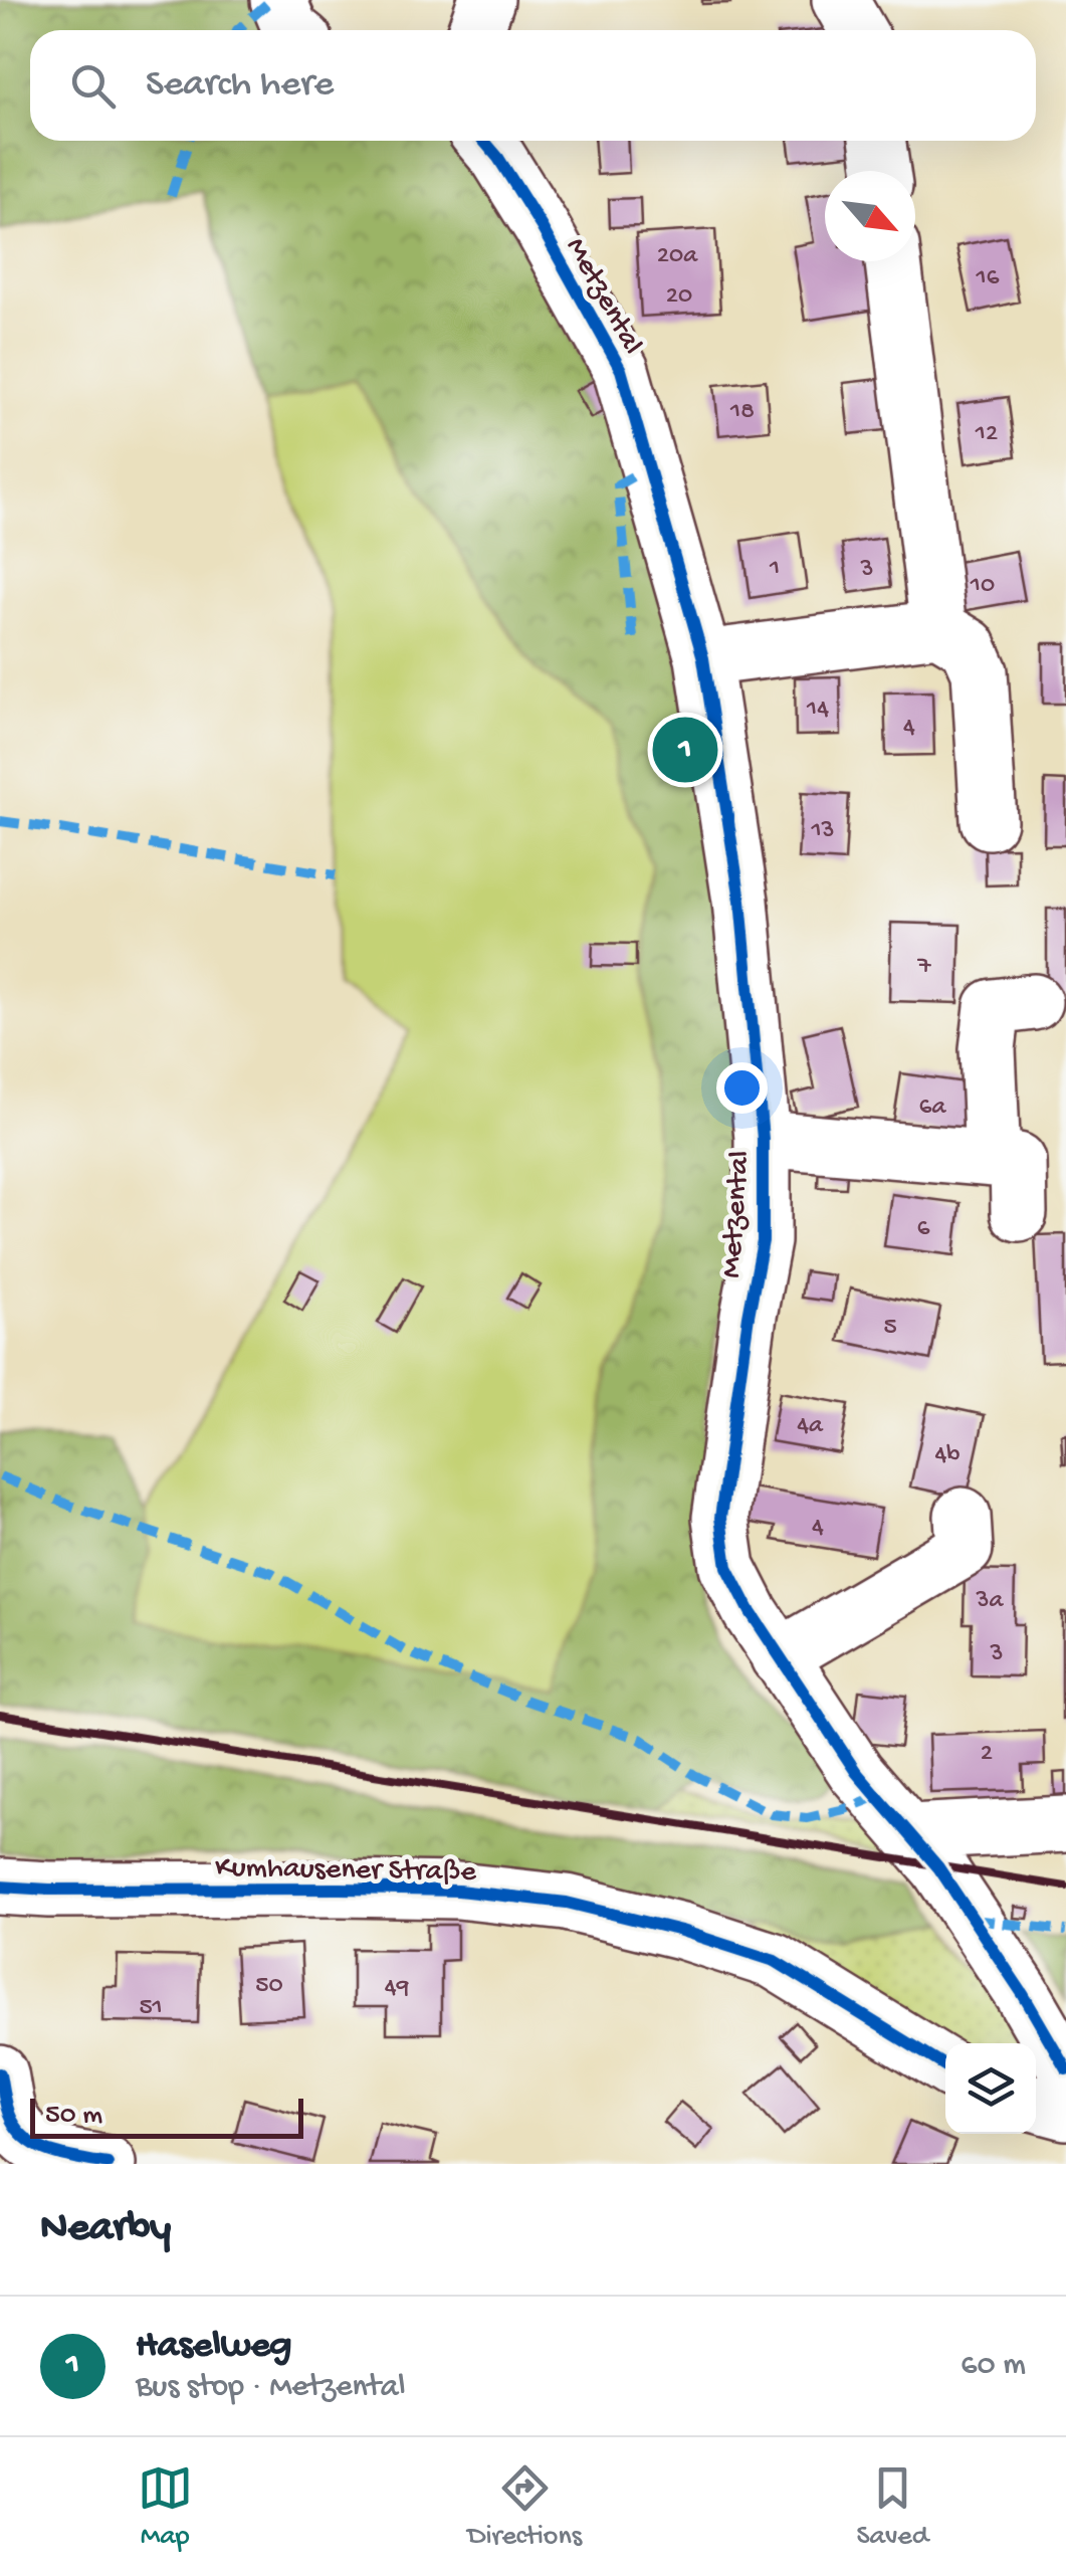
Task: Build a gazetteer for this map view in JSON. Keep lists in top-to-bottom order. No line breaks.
{"streets":{"street":["Metzental","Kumhausener Straße"]},"house_numbers":["20a","16","20","18","12","1","3","10","14","4","13","7","6a","6","5","4a","4b","4","3a","3","2","50","49","51"],"scale_bar":"50 m","north":"bottom right","page":{"search":"Search here","pins":"1","scale":"50 m","heading":"Nearby","list":[{"mark":"1","name":"Haselweg","note":"Bus stop · Metzental","value":"60 m"}],"nav":["Map","Directions","Saved"]}}
